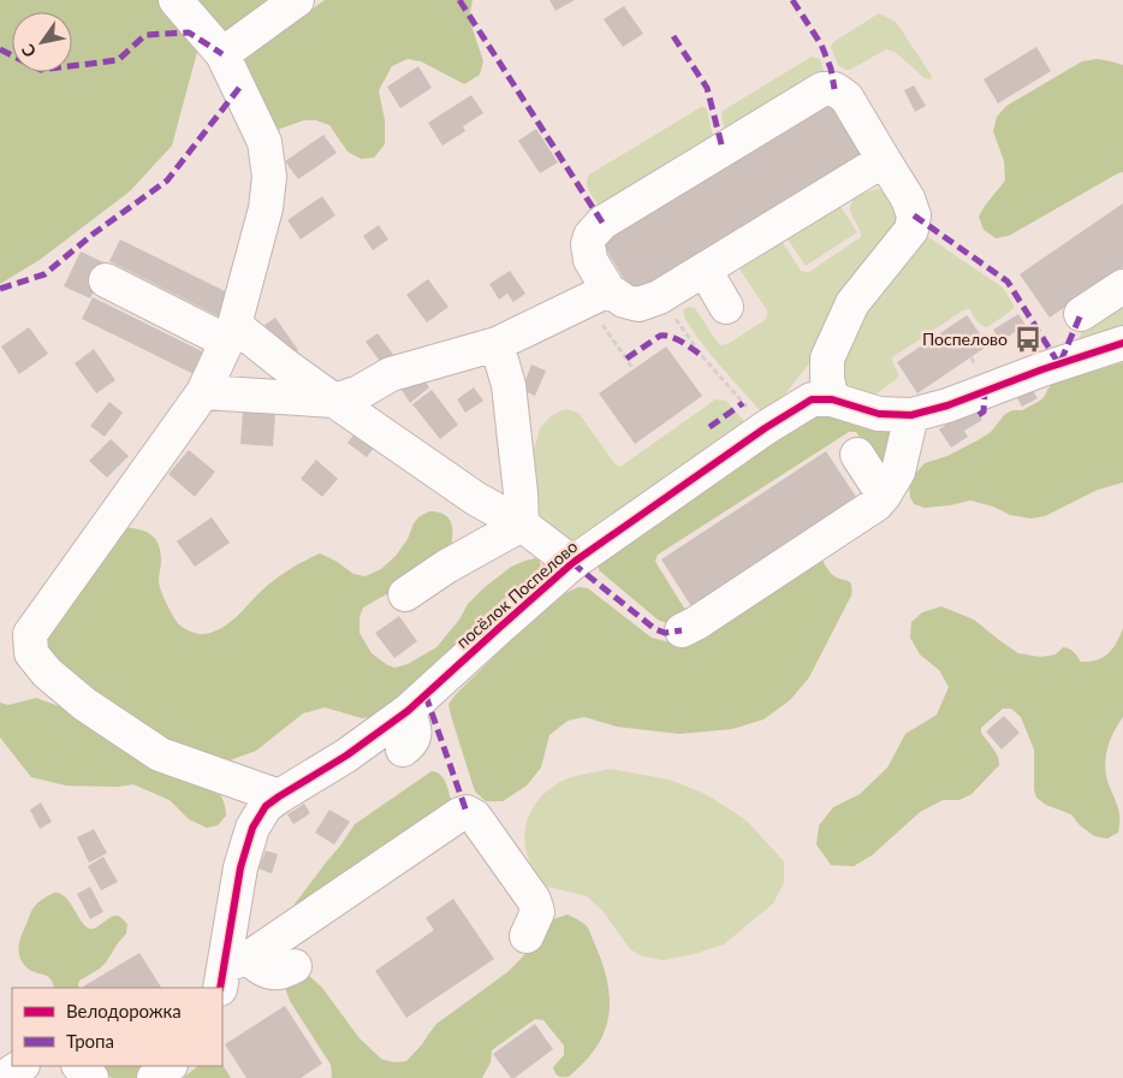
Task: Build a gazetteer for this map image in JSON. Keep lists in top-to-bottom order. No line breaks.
{"streets":{"street":["посёлок Поспелово"]},"places":{"bus stop":["Поспелово"]},"legend":["Велодорожка","Тропа"],"north":"bottom left"}
